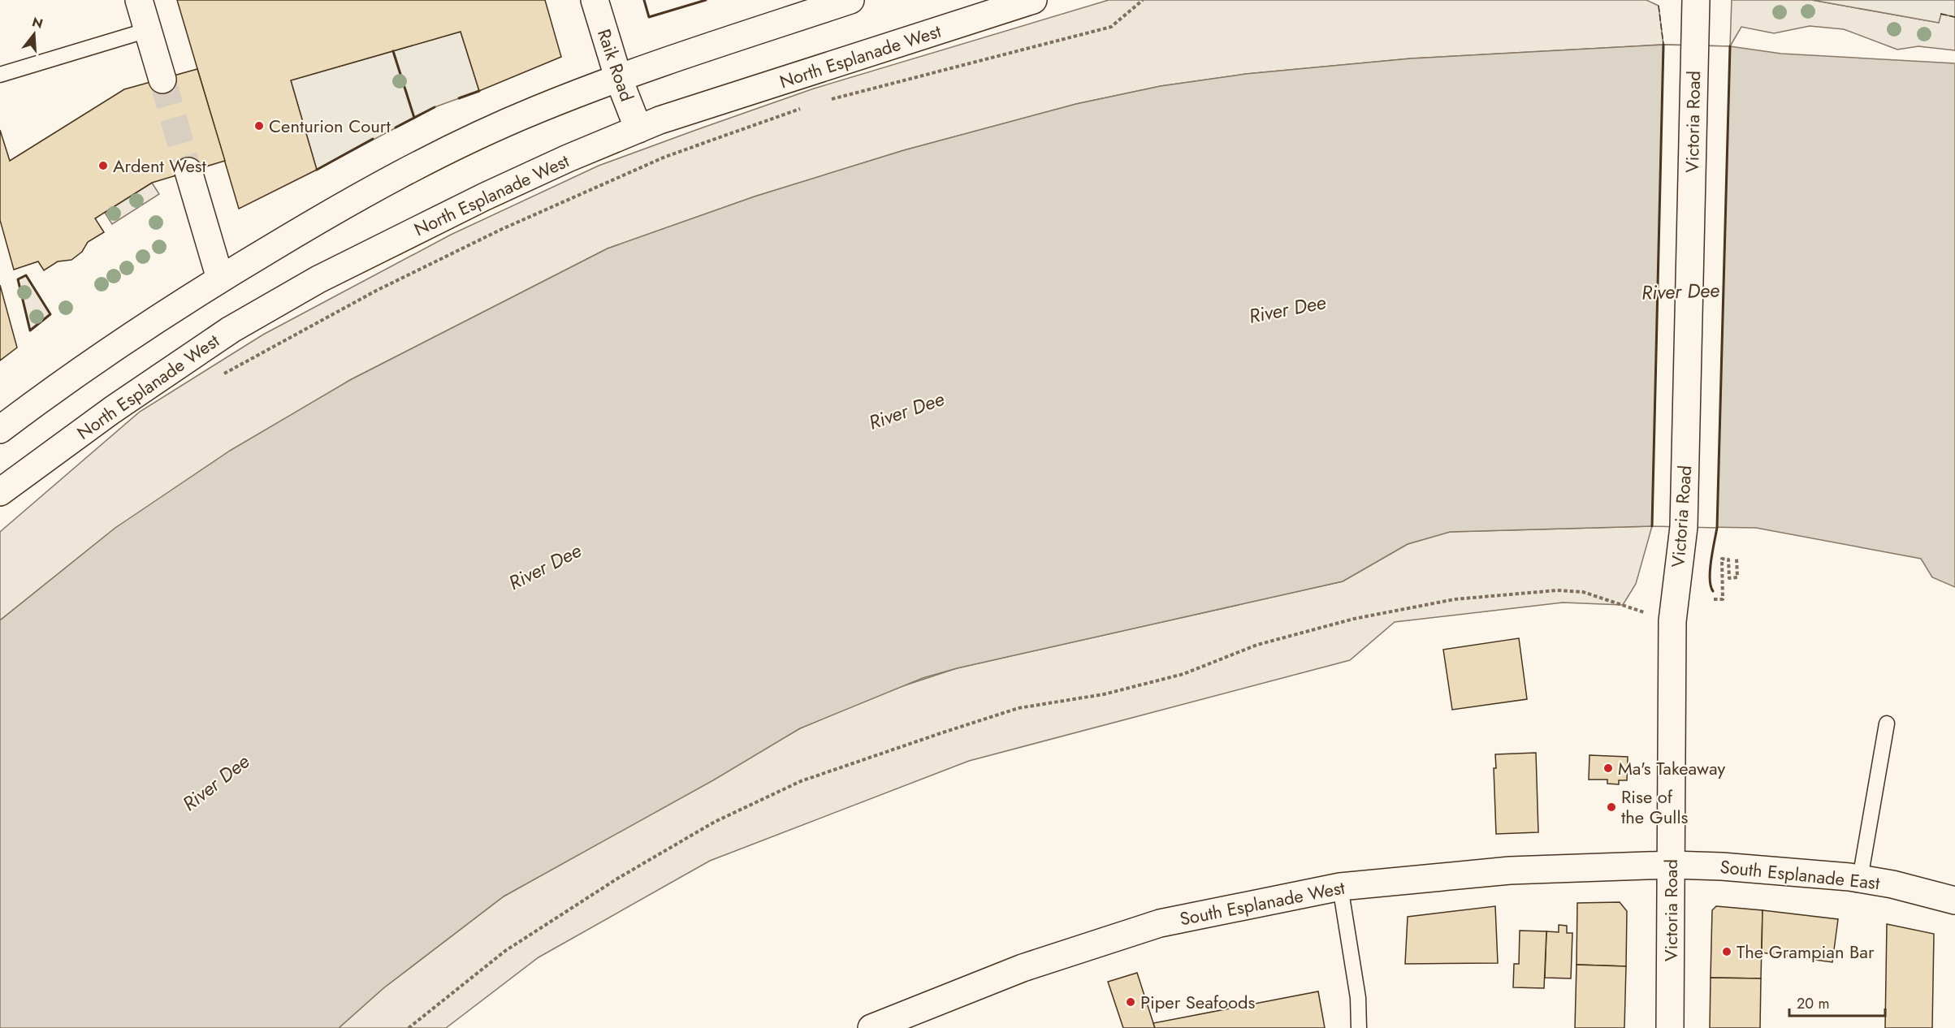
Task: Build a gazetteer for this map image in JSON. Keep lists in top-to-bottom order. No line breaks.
{"streets":{"street":["North Esplanade West","Raik Road","Victoria Road","South Esplanade East","South Esplanade West"]},"crossings":[["North Esplanade West","Raik Road"],["Victoria Road","South Esplanade East"],["Victoria Road","South Esplanade West"],["South Esplanade East","South Esplanade West"]],"water":["River Dee"],"places":["Centurion Court","Ardent West","Ma's Takeaway","Rise of the Gulls","The Grampian Bar","Piper Seafoods"],"scale_bar":"20 m","north":"top"}
